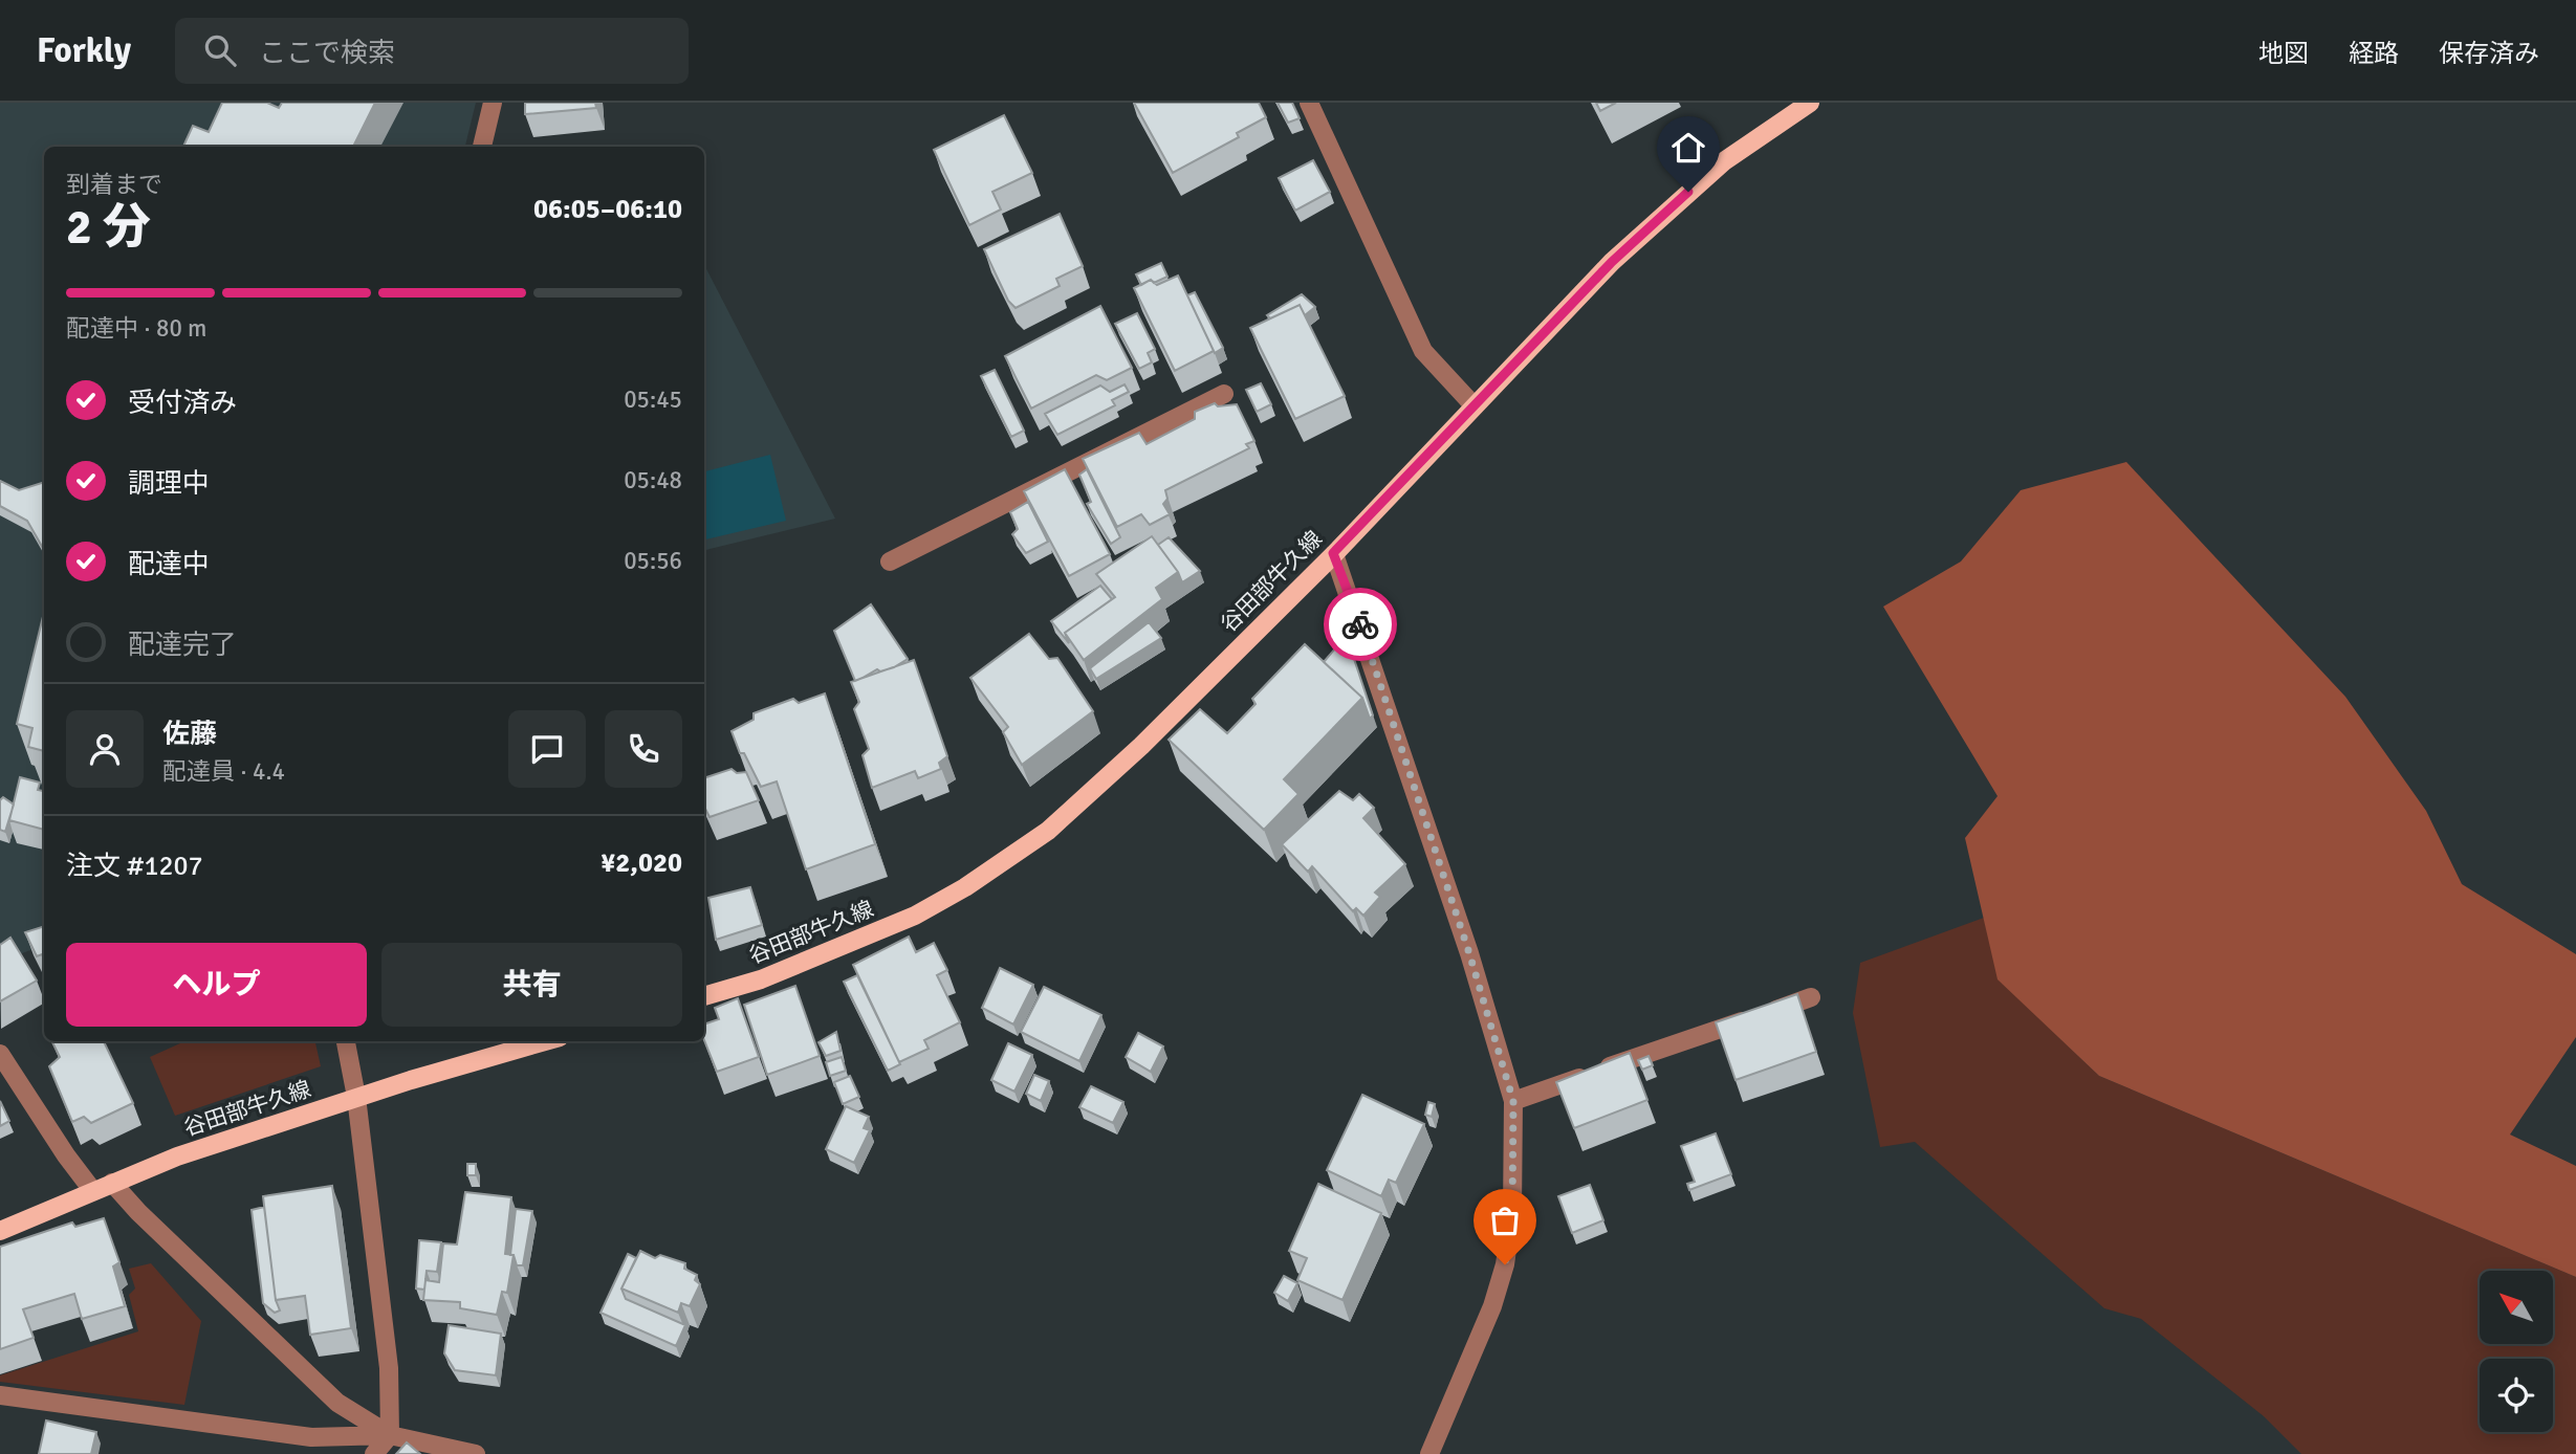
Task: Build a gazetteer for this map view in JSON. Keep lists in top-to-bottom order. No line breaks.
{"streets":{"main road":["谷田部牛久線"]},"north":"top left","page":{"header":"Forkly","search":"ここで検索","nav":["地図","経路","保存済み"],"heading":["2 分","到着まで","06:05–06:10"],"panel":["佐藤","配達員 · 4.4","注文 #1207","¥2,020"],"bar":"配達中 · 80 m","list":[["受付済み","05:45"],["調理中","05:48"],["配達中","05:56"],"配達完了"],"buttons":["ヘルプ","共有"]}}
